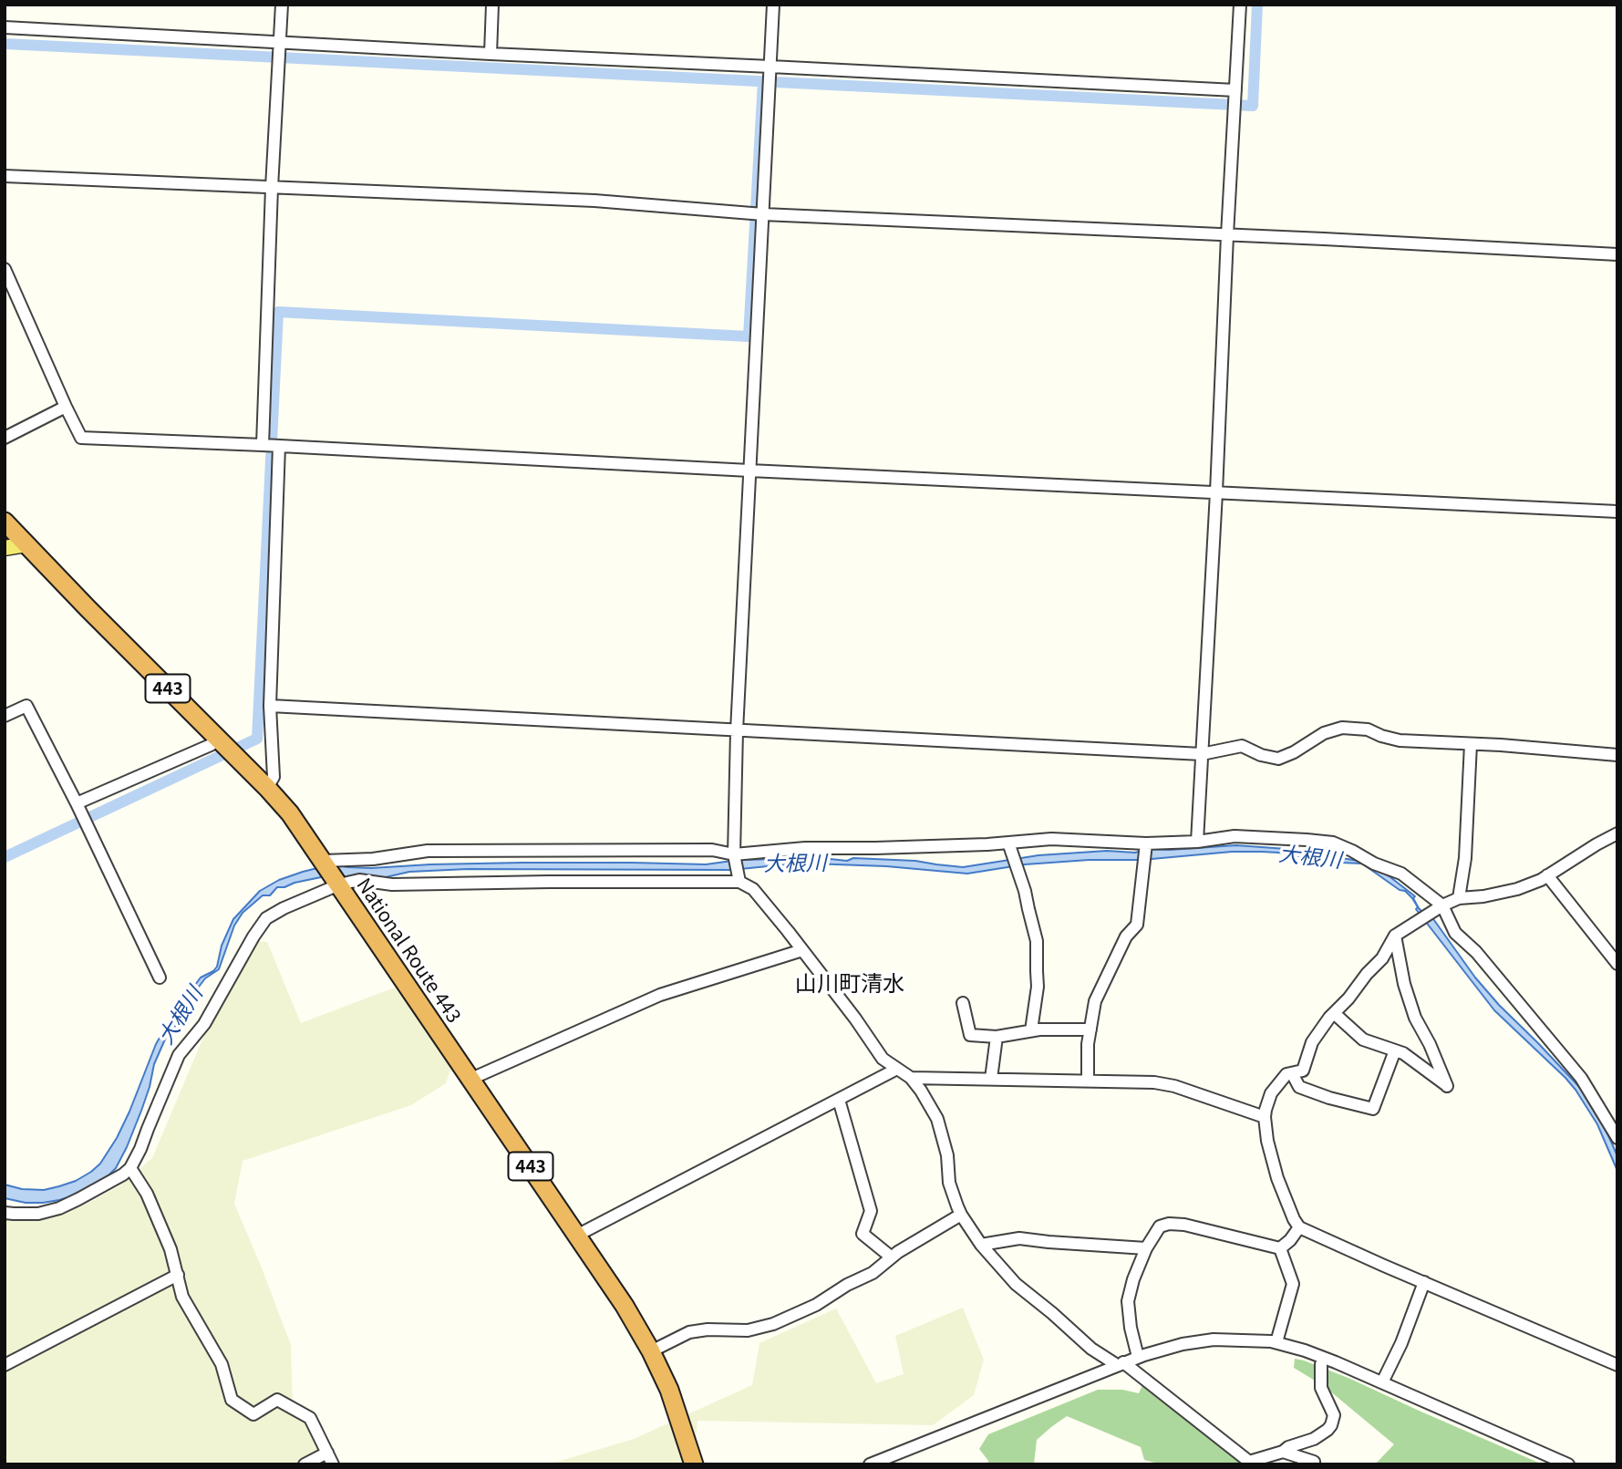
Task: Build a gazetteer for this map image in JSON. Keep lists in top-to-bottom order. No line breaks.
{"streets":{"highway":["443","National Route 443"]},"districts":["山川町清水"],"water":["大根川"]}
